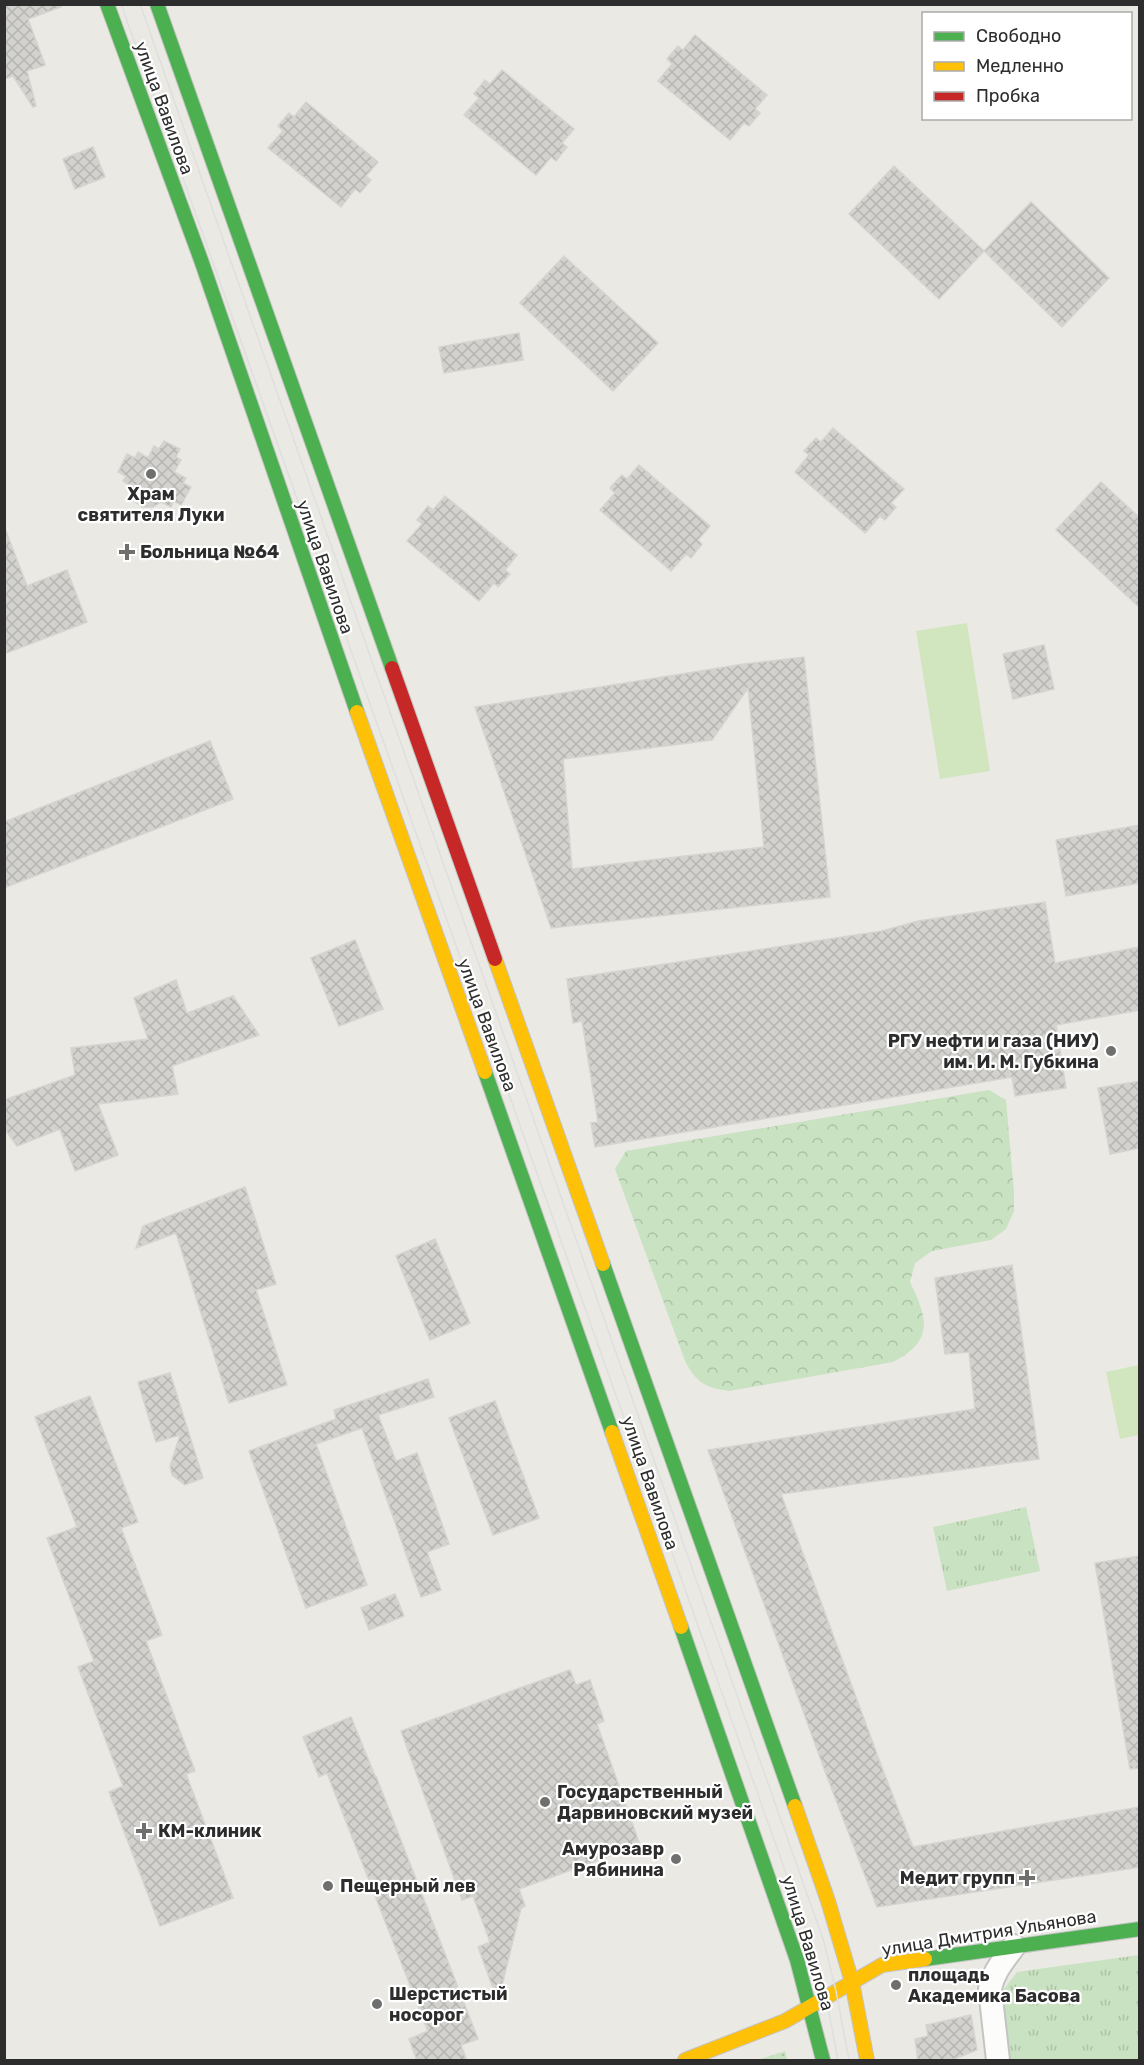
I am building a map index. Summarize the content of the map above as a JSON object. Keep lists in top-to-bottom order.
{
  "streets": {
    "main road": ["улица Вавилова", "улица Дмитрия Ульянова"]
  },
  "crossings": [
    ["улица Вавилова", "улица Дмитрия Ульянова"]
  ],
  "places": {
    "other": [
      "Храм святителя Луки",
      "РГУ нефти и газа (НИУ) им. И. М. Губкина",
      "Государственный Дарвиновский музей",
      "Амурозавр Рябинина",
      "Пещерный лев",
      "площадь Академика Басова",
      "Шерстистый носорог"
    ],
    "health": ["Больница №64", "КМ-клиник", "Медит групп"]
  },
  "legend": ["Свободно", "Медленно", "Пробка"]
}
